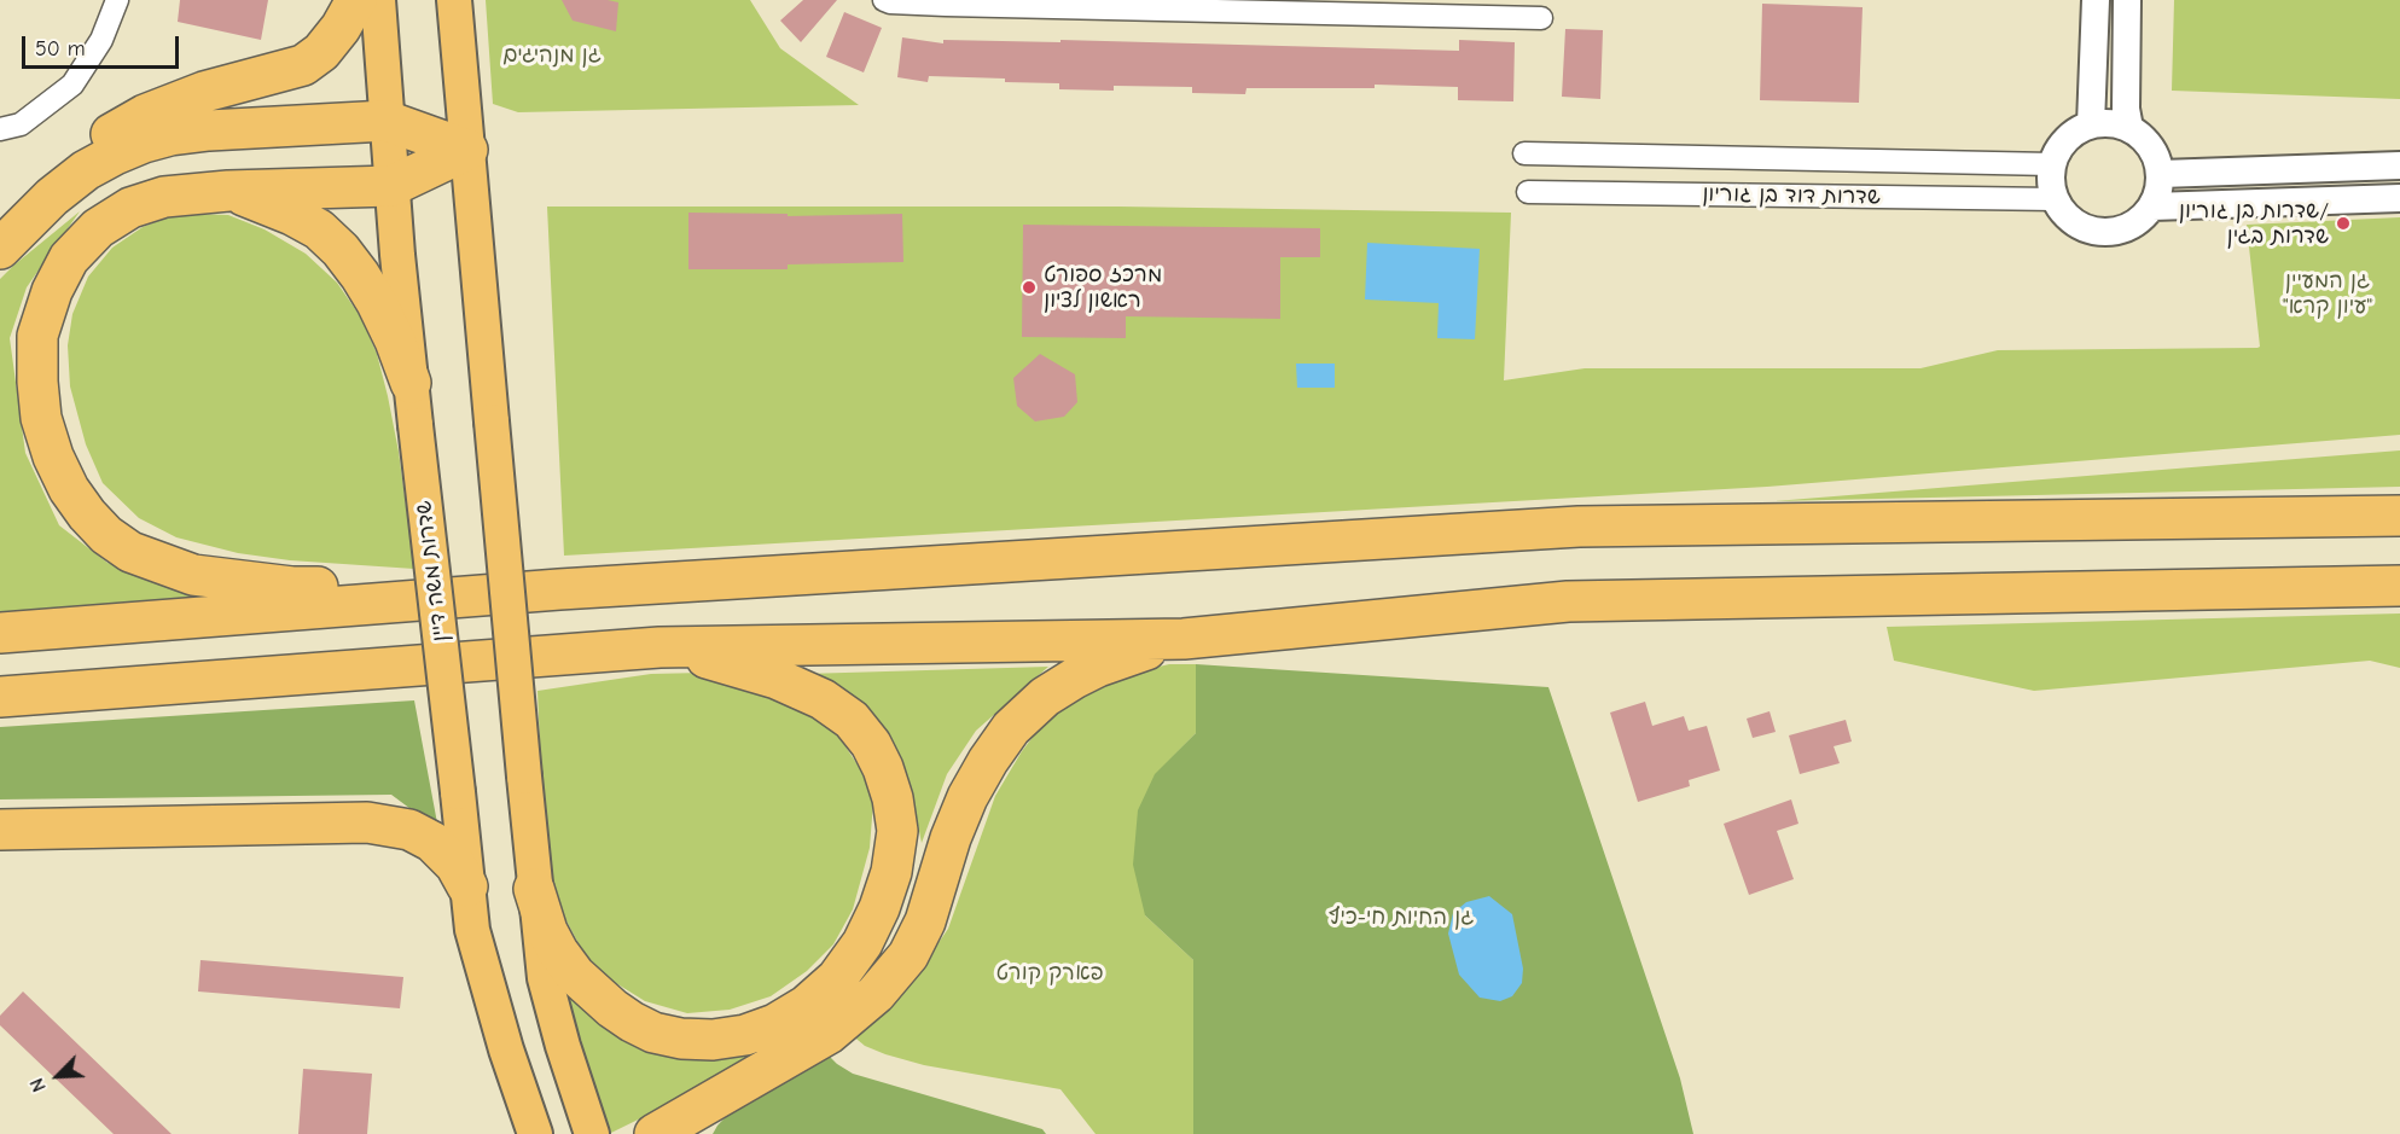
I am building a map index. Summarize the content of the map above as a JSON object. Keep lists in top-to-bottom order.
{
  "streets": {
    "main road": ["שדרות משה דיין"],
    "street": ["שדרות דוד בן גוריון"]
  },
  "parks": [
    "גן מנהיגים",
    "גן המעיין \"עיון קרא\"",
    "גן החיות חי-כיף",
    "פארק קורט"
  ],
  "places": ["שדרות בן גוריון/ שדרות בגין", "מרכז ספורט ראשון לציון"],
  "scale_bar": "50 m",
  "north": "bottom left"
}
